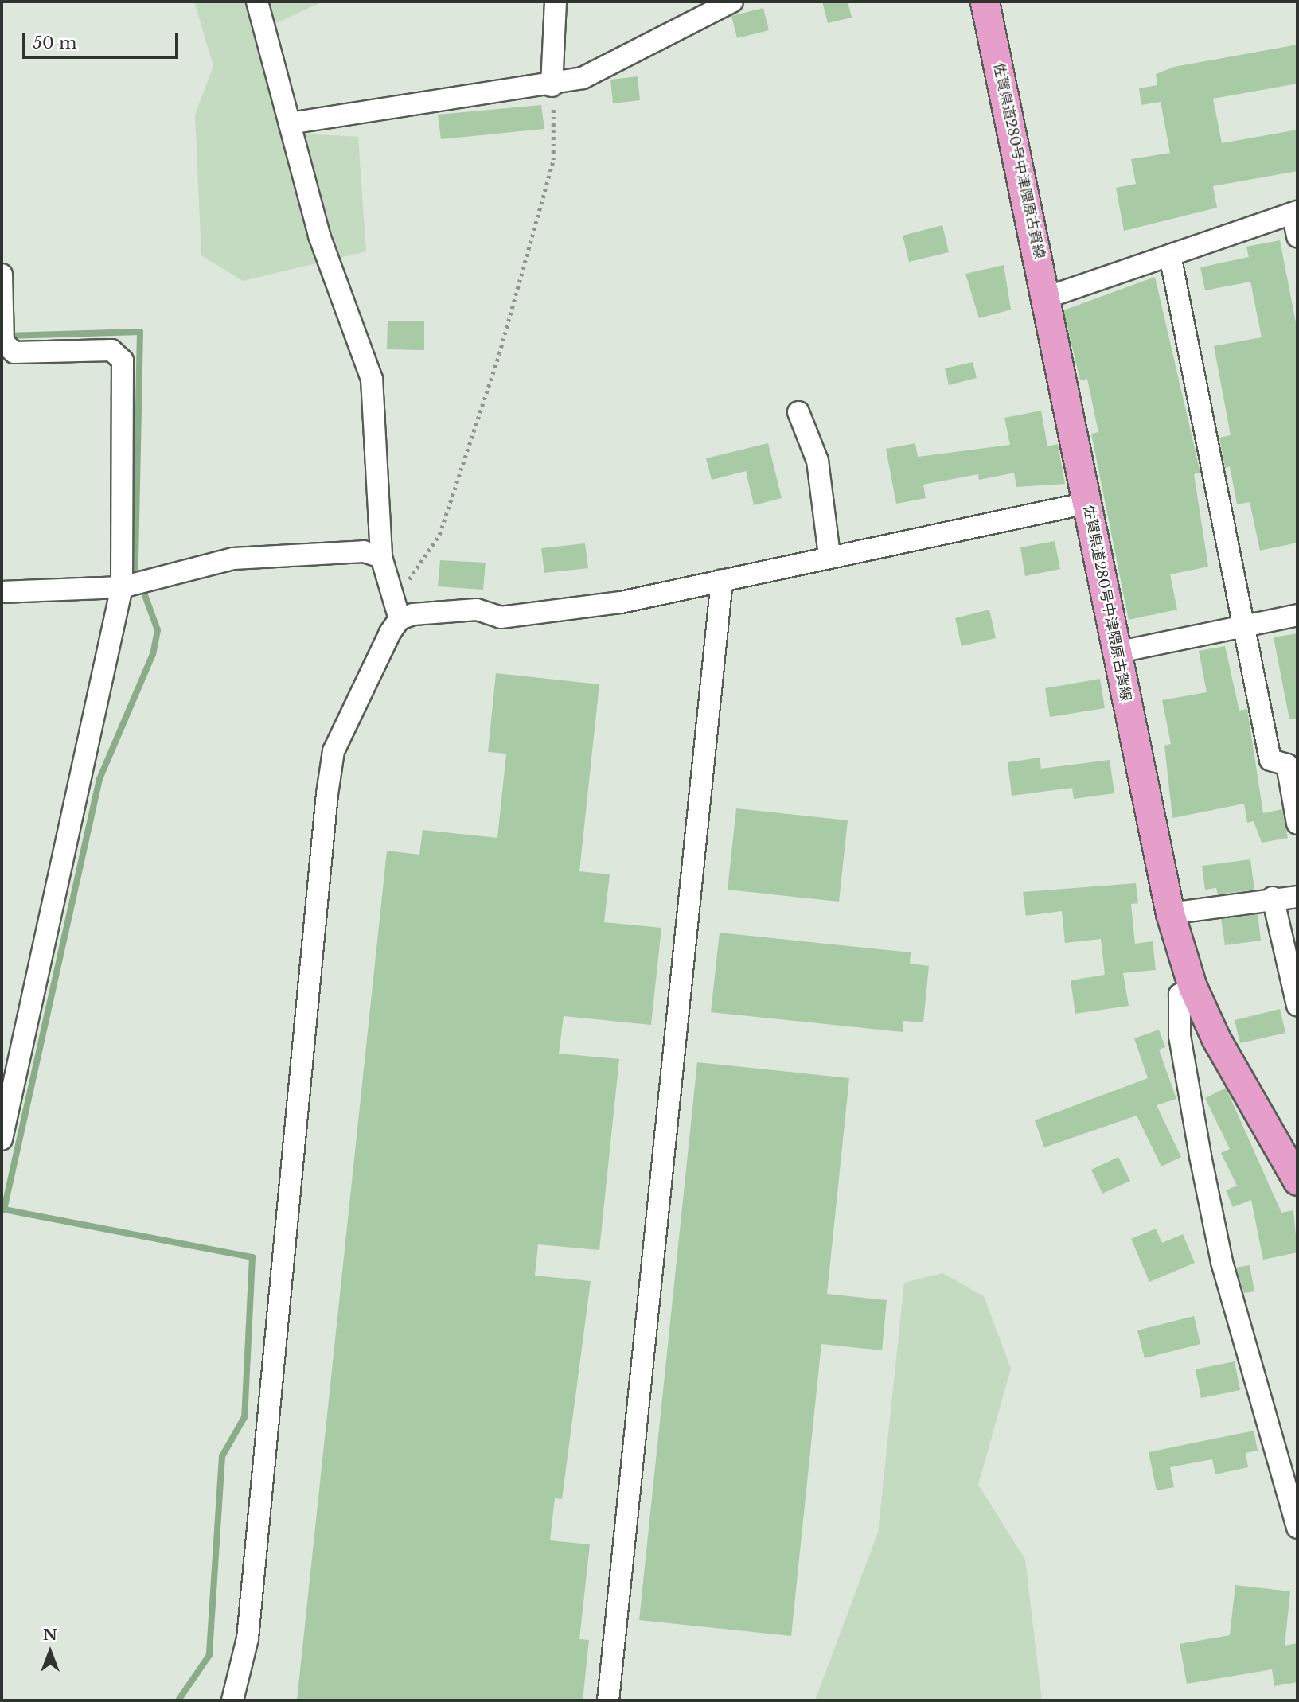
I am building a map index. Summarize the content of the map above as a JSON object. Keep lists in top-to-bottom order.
{
  "streets": {
    "main road": ["佐賀県道280号中津隈原古賀線"]
  },
  "scale_bar": "50 m",
  "north": "top"
}
